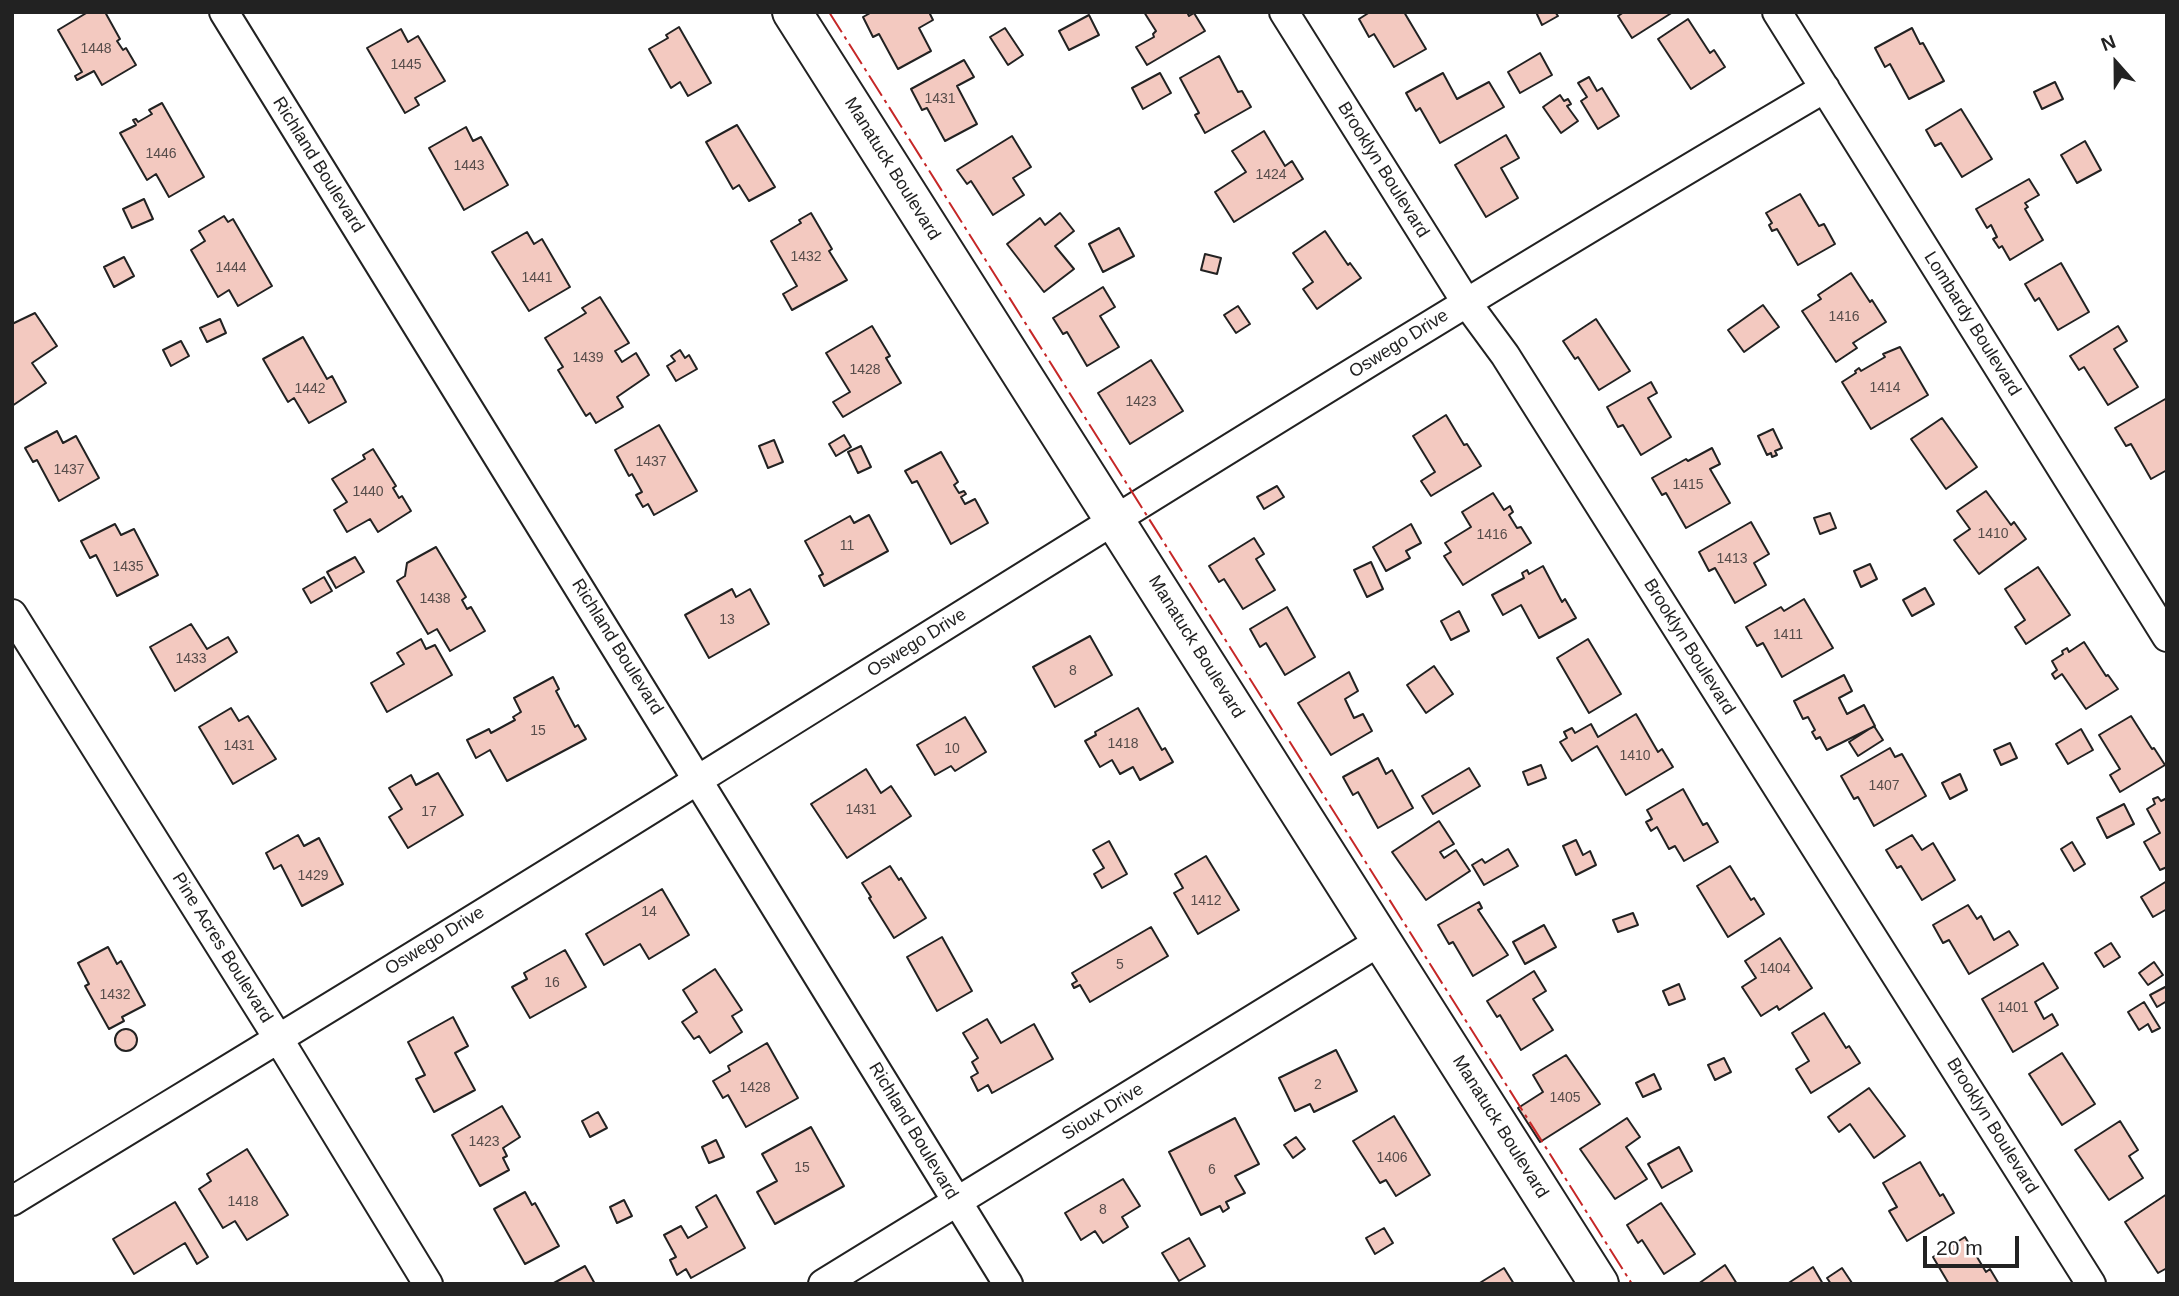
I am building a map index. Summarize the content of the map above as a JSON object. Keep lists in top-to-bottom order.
{
  "streets": {
    "street": [
      "Richland Boulevard",
      "Manatuck Boulevard",
      "Brooklyn Boulevard",
      "Lombardy Boulevard",
      "Oswego Drive",
      "Pine Acres Boulevard",
      "Sioux Drive"
    ]
  },
  "crossings": [
    ["Richland Boulevard", "Oswego Drive"],
    ["Richland Boulevard", "Sioux Drive"],
    ["Manatuck Boulevard", "Oswego Drive"],
    ["Manatuck Boulevard", "Sioux Drive"],
    ["Brooklyn Boulevard", "Oswego Drive"],
    ["Lombardy Boulevard", "Oswego Drive"],
    ["Oswego Drive", "Pine Acres Boulevard"]
  ],
  "house_numbers": [
    "1448",
    "1445",
    "1431",
    "1446",
    "1443",
    "1424",
    "1432",
    "1444",
    "1441",
    "1416",
    "1439",
    "1428",
    "1414",
    "1442",
    "1423",
    "1437",
    "1437",
    "1415",
    "1440",
    "1410",
    "1416",
    "11",
    "1413",
    "1435",
    "1438",
    "13",
    "1411",
    "1433",
    "8",
    "15",
    "1418",
    "1431",
    "10",
    "1410",
    "1407",
    "1431",
    "17",
    "1429",
    "1412",
    "14",
    "5",
    "1404",
    "16",
    "1432",
    "1401",
    "2",
    "1428",
    "1405",
    "1423",
    "1406",
    "15",
    "6",
    "1418",
    "8"
  ],
  "scale_bar": "20 m",
  "north": "top"
}
